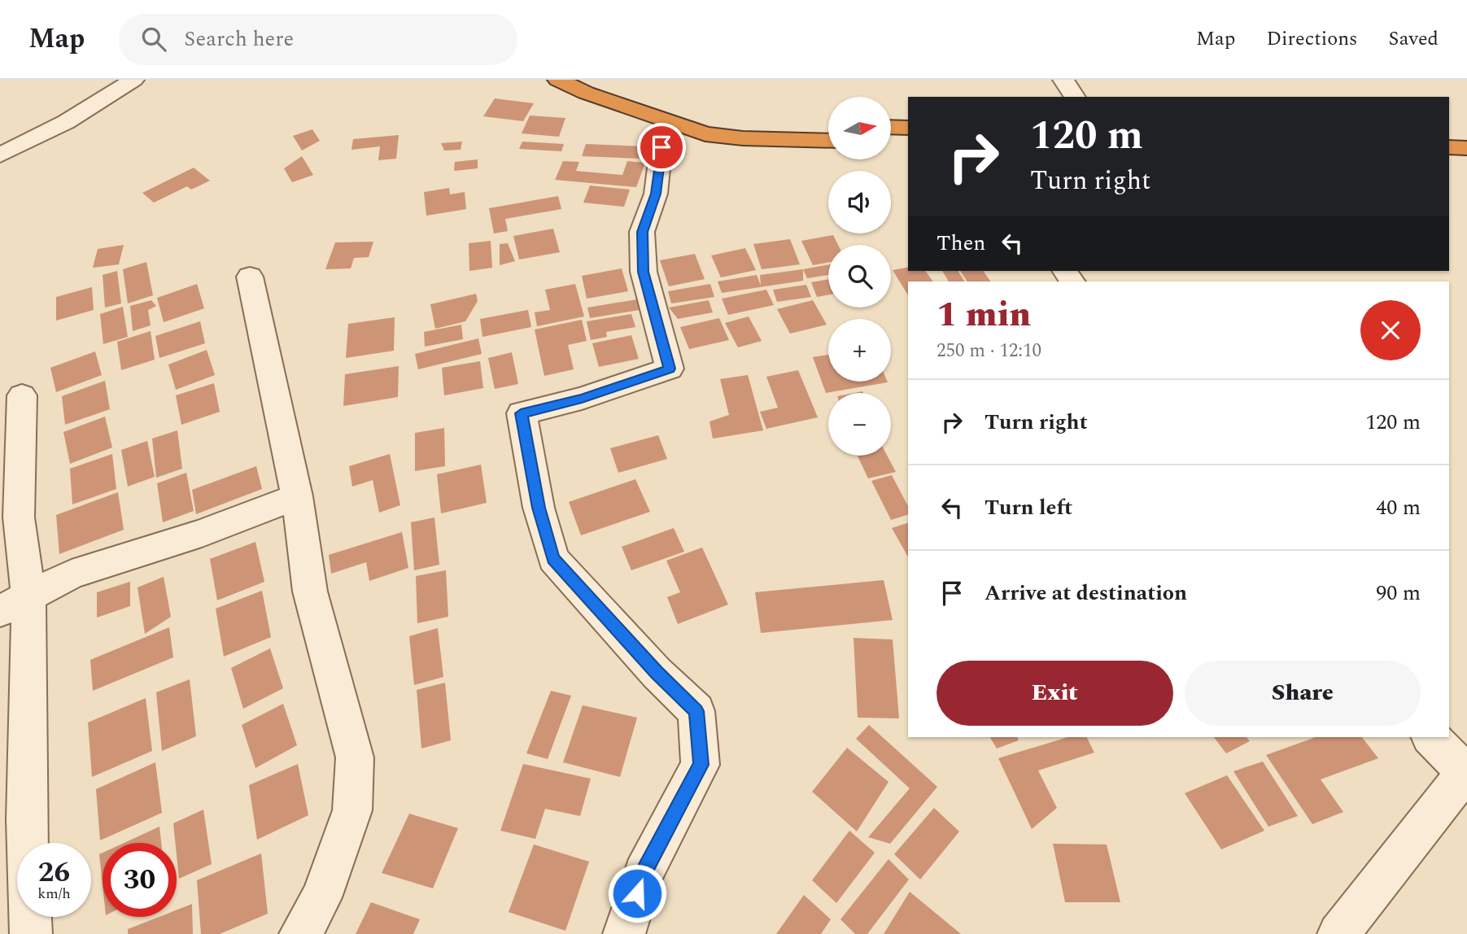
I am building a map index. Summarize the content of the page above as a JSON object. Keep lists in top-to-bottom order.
{
  "north": "right",
  "page": {
    "header": "Map",
    "search": "Search here",
    "nav": ["Map", "Directions", "Saved"],
    "map_buttons": ["+", "−"],
    "turn": ["120 m", "Turn right"],
    "then": "Then",
    "heading": ["1 min", "250 m · 12:10"],
    "list": [
      {
        "name": "Turn right",
        "value": "120 m"
      },
      {
        "name": "Turn left",
        "value": "40 m"
      },
      {
        "name": "Arrive at destination",
        "value": "90 m"
      }
    ],
    "buttons": ["Exit", "Share"],
    "speed": "26 km/h",
    "limit": "30"
  }
}
